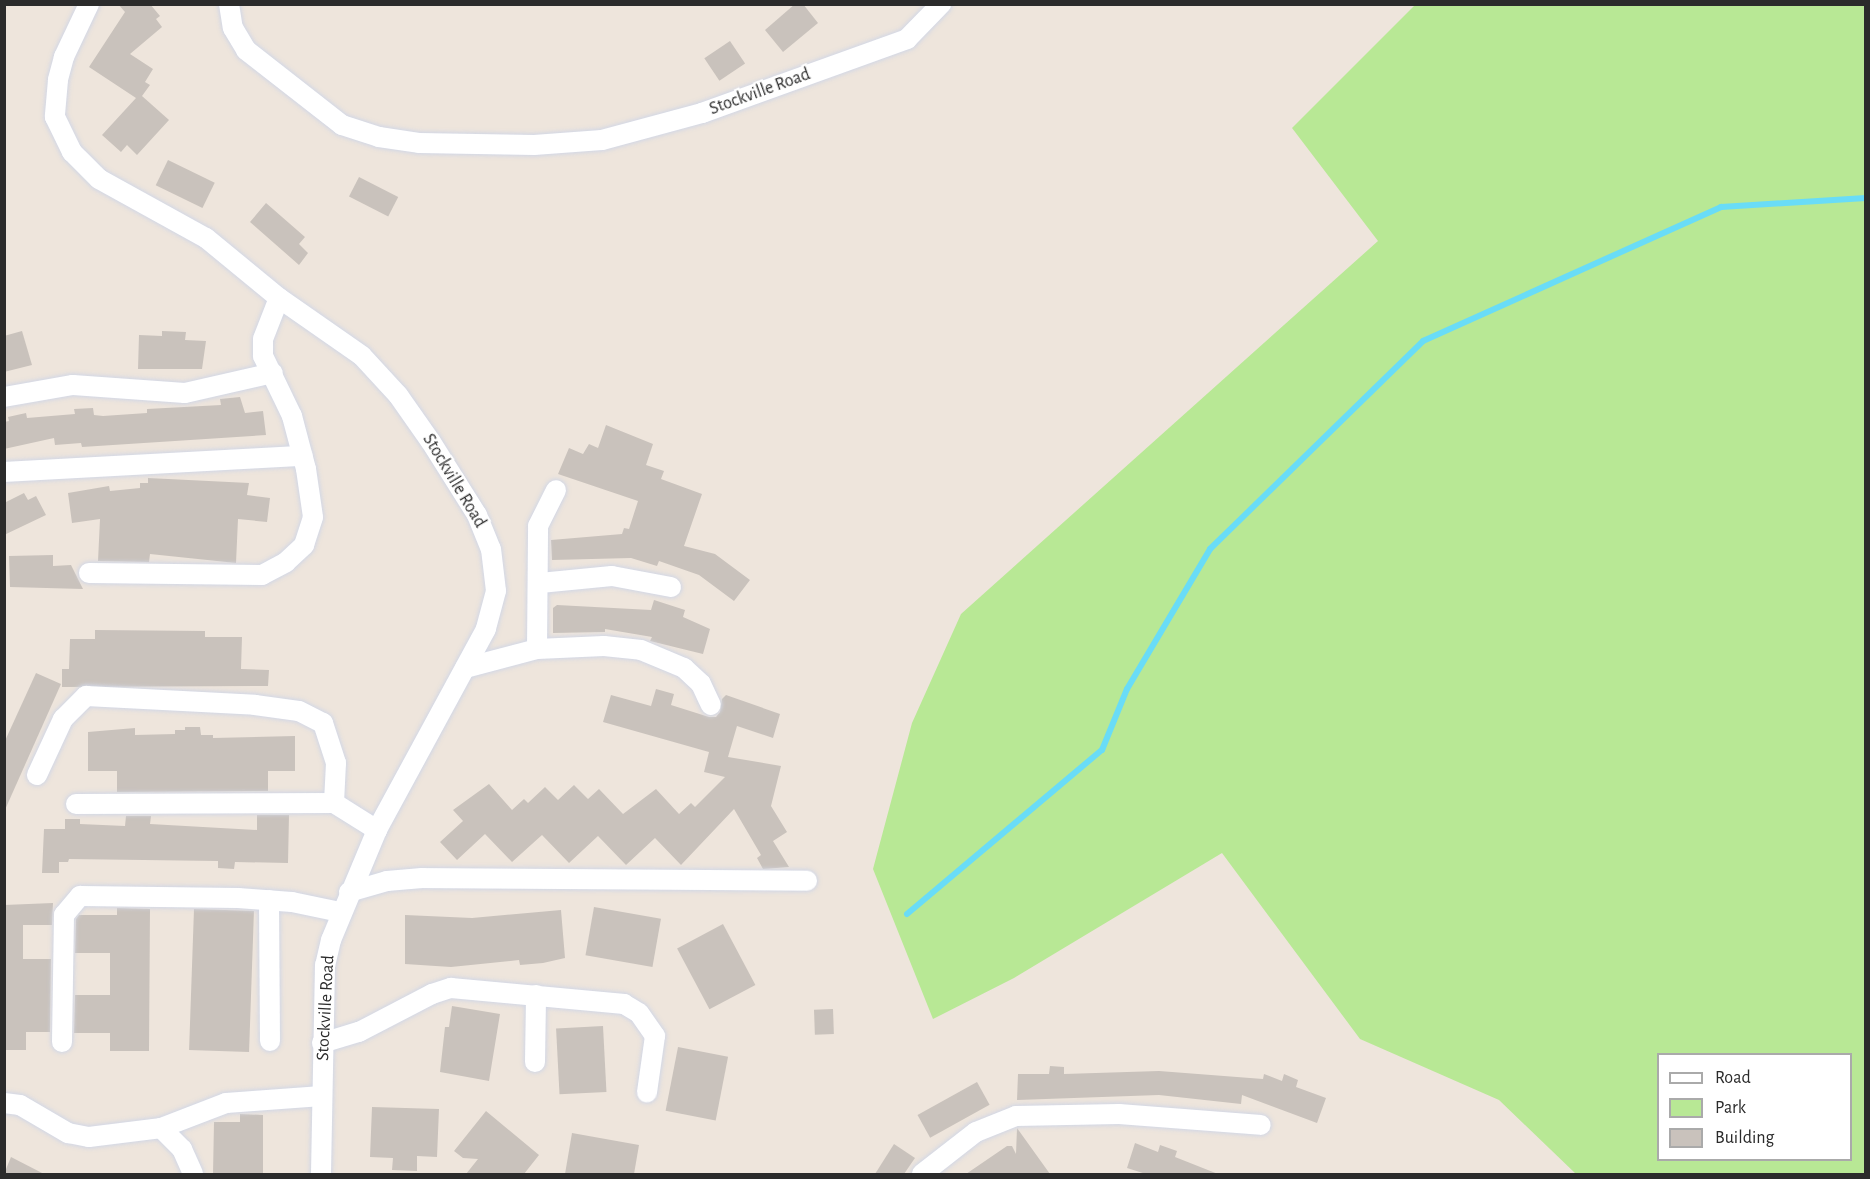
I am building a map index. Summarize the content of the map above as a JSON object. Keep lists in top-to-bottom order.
{
  "streets": {
    "street": ["Stockville Road"]
  },
  "legend": ["Road", "Park", "Building"]
}
